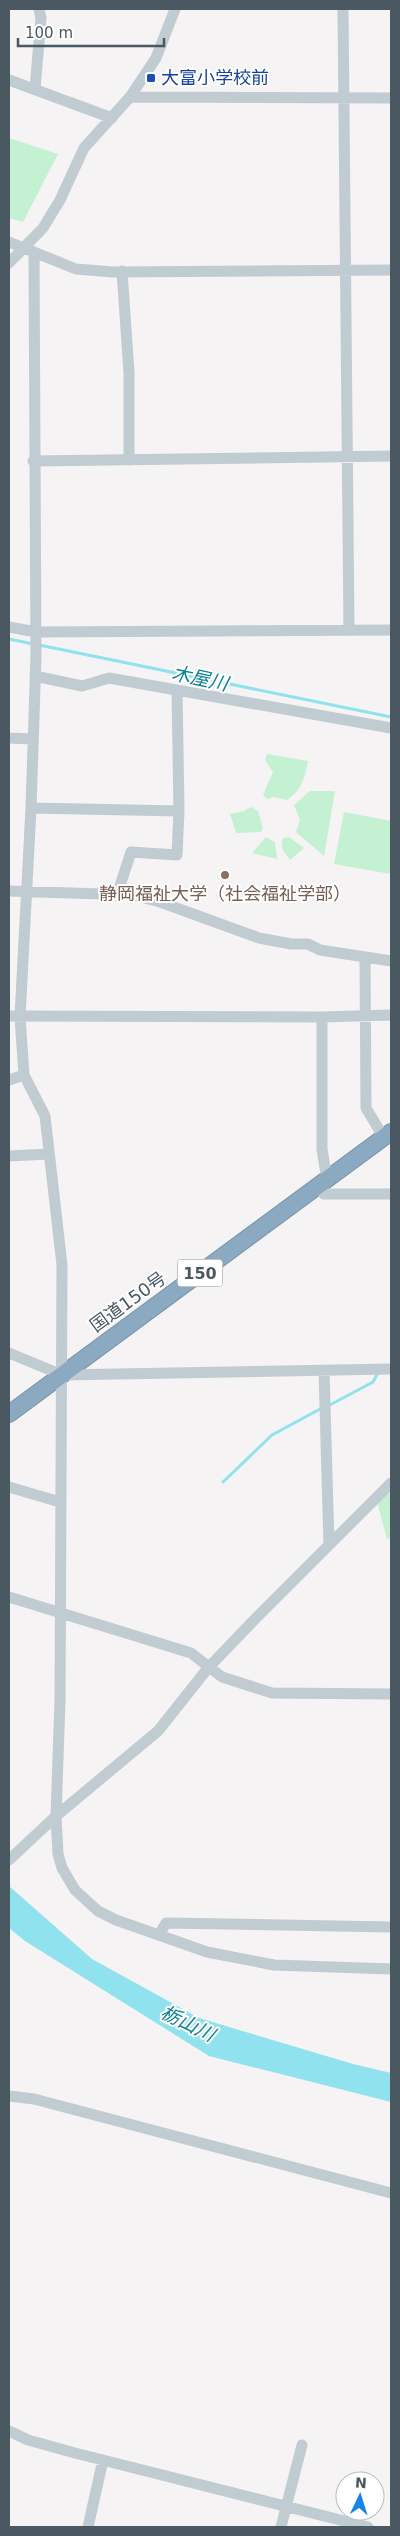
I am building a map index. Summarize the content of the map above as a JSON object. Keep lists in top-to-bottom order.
{
  "streets": {
    "highway": ["150", "国道150号"]
  },
  "water": ["木屋川", "栃山川"],
  "places": {
    "transit": ["大富小学校前"],
    "other": ["静岡福祉大学（社会福祉学部）"]
  },
  "scale_bar": "100 m",
  "north": "top"
}
